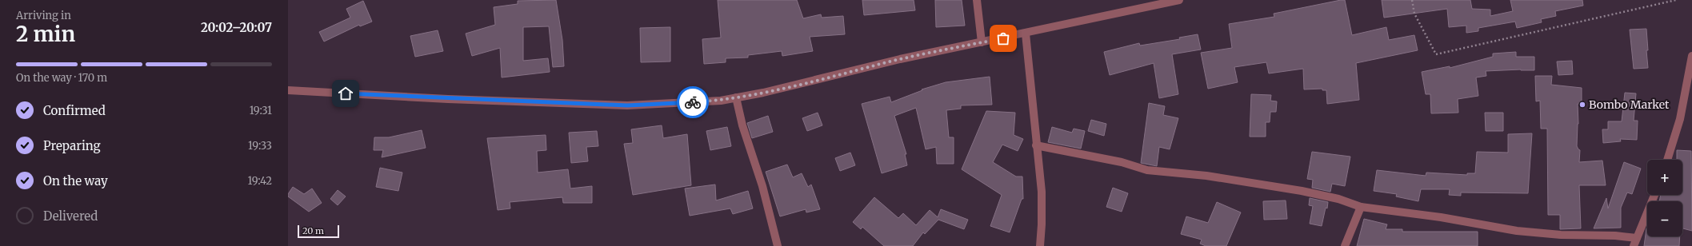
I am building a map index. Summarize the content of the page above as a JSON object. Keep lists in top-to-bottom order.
{
  "places": ["Bombo Market"],
  "scale_bar": "20 m",
  "page": {
    "heading": ["2 min", "Arriving in", "20:02–20:07"],
    "bar": "On the way · 170 m",
    "list": [
      ["Confirmed", "19:31"],
      ["Preparing", "19:33"],
      ["On the way", "19:42"],
      "Delivered"
    ],
    "map_buttons": ["+", "−"],
    "scale": "20 m"
  }
}
